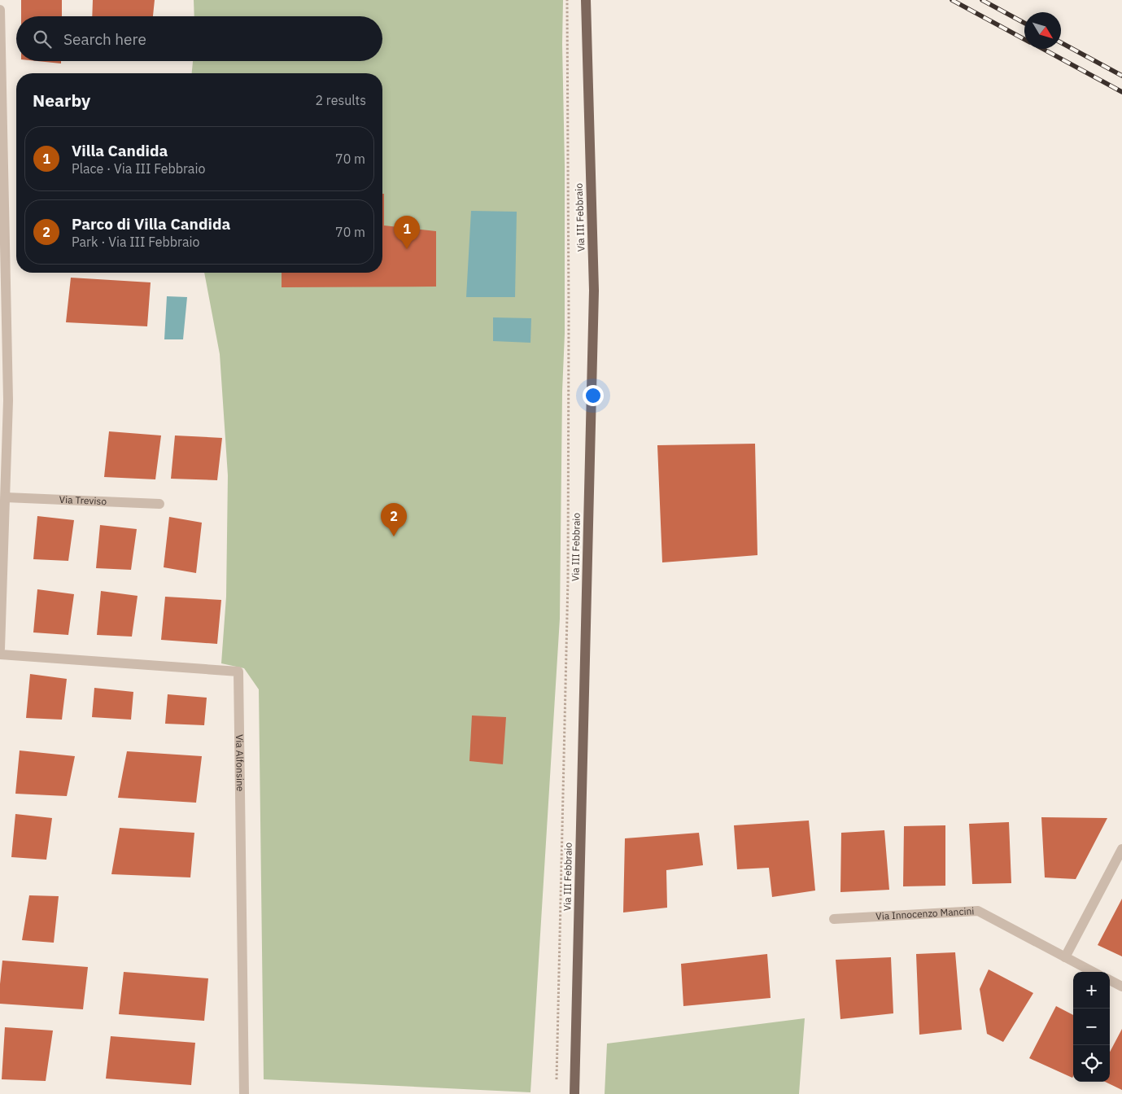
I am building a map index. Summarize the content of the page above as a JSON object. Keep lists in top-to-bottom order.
{
  "streets": {
    "main road": ["Via III Febbraio"],
    "street": ["Via Treviso", "Via Alfonsine", "Via Innocenzo Mancini"]
  },
  "north": "bottom right",
  "page": {
    "search": "Search here",
    "heading": ["Nearby", "2 results"],
    "list": [
      {
        "mark": "1",
        "name": "Villa Candida",
        "note": "Place · Via III Febbraio",
        "value": "70 m"
      },
      {
        "mark": "2",
        "name": "Parco di Villa Candida",
        "note": "Park · Via III Febbraio",
        "value": "70 m"
      }
    ],
    "pins": ["1", "2"],
    "map_buttons": ["+", "−"]
  }
}
